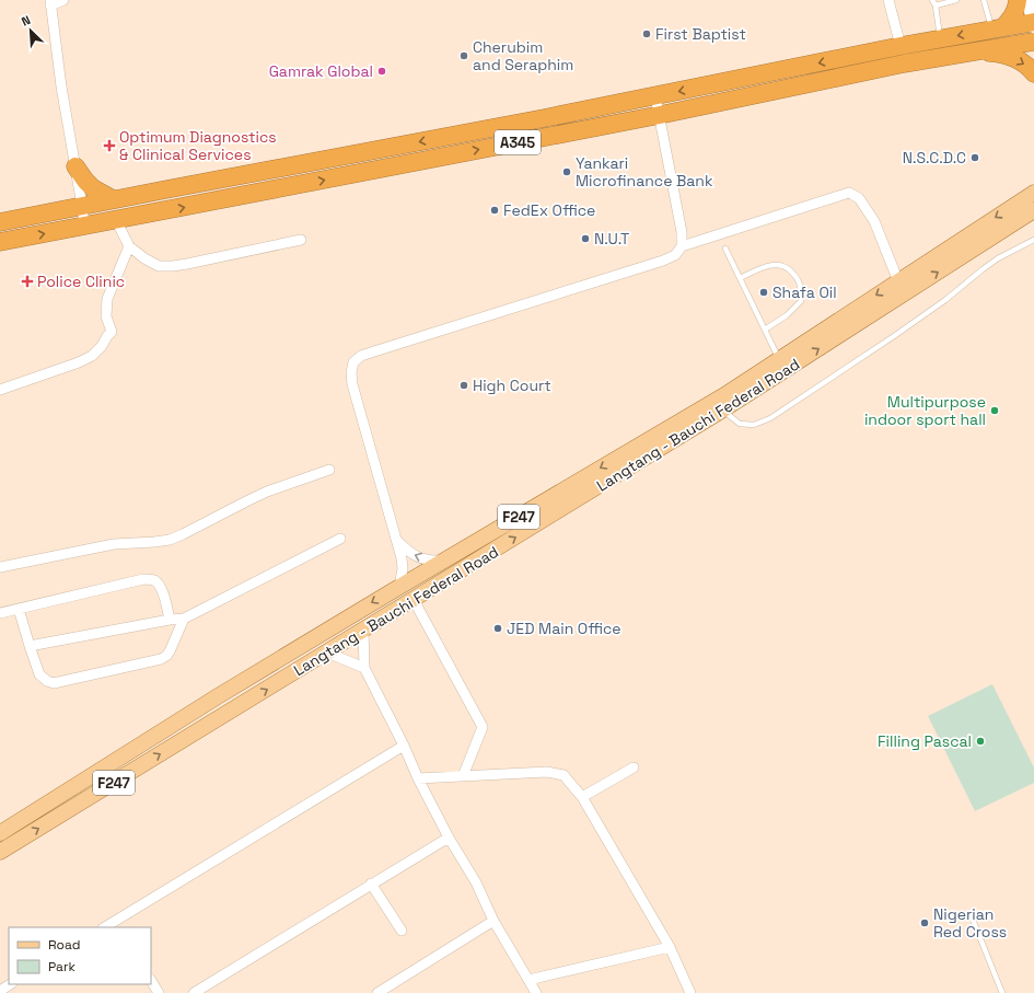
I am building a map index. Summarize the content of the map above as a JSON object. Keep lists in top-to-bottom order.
{
  "streets": {
    "highway": ["A345"],
    "main road": ["Langtang - Bauchi Federal Road", "F247"]
  },
  "places": {
    "other": [
      "First Baptist",
      "Cherubim and Seraphim",
      "Gamrak Global",
      "N.S.C.D.C",
      "Yankari Microfinance Bank",
      "FedEx Office",
      "N.U.T",
      "Shafa Oil",
      "High Court",
      "Multipurpose indoor sport hall",
      "JED Main Office",
      "Filling Pascal",
      "Nigerian Red Cross"
    ],
    "health": ["Optimum Diagnostics & Clinical Services", "Police Clinic"]
  },
  "legend": ["Road", "Park"],
  "north": "top left"
}
